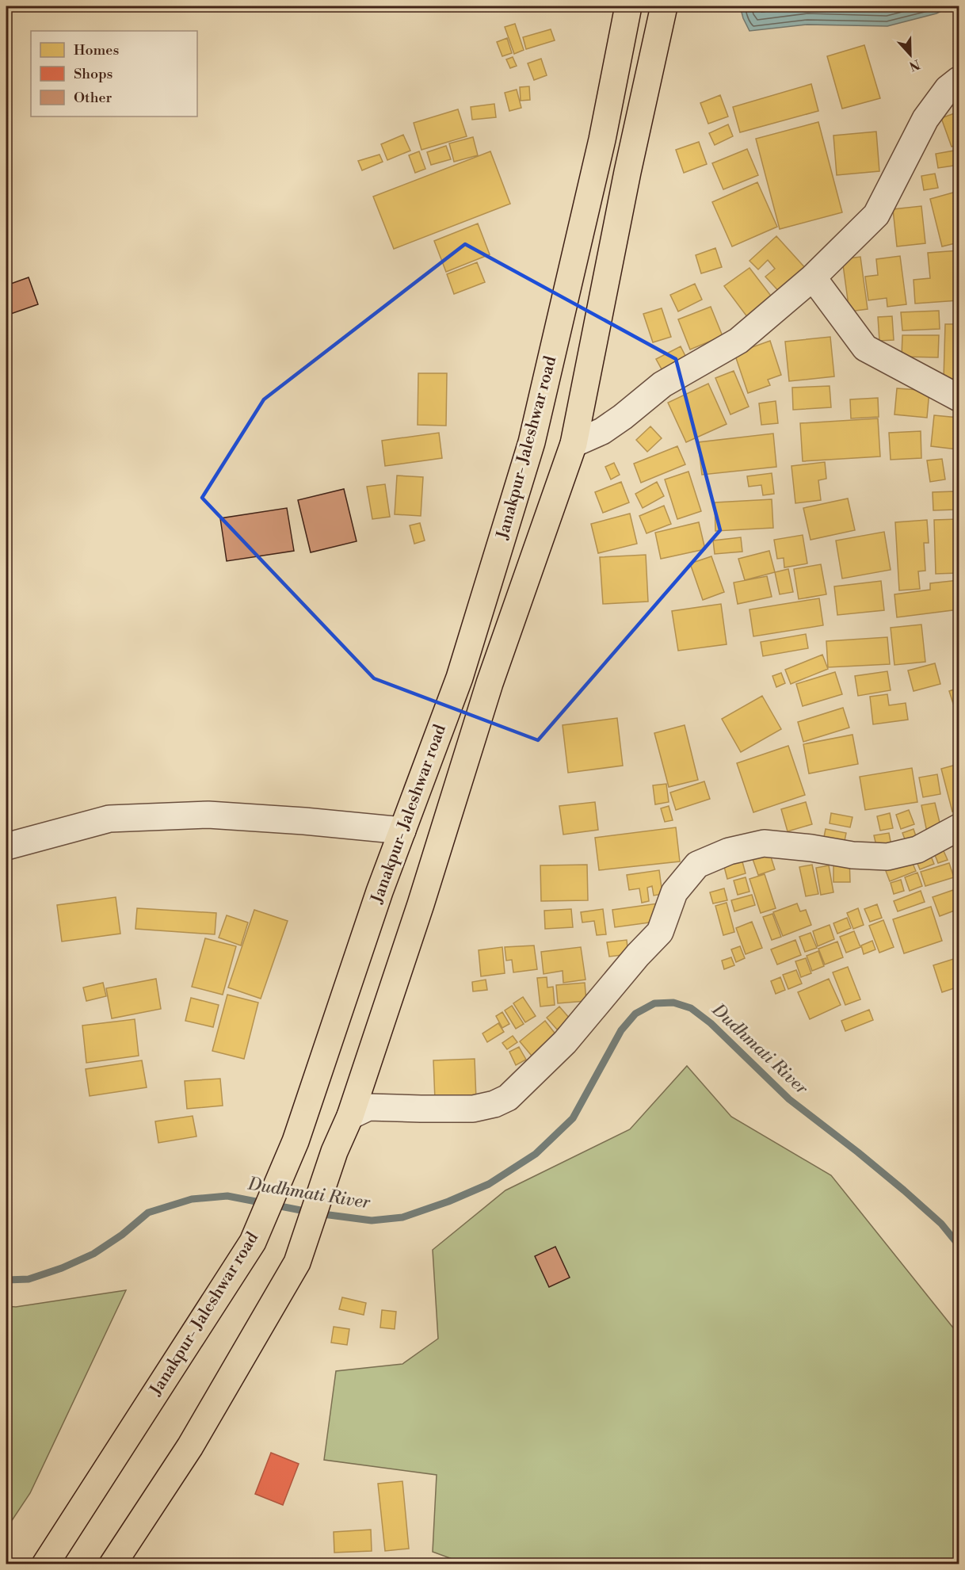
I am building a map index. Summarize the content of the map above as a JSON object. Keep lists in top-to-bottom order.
{
  "streets": {
    "highway": ["Janakpur- Jaleshwar road"]
  },
  "water": ["Dudhmati River"],
  "legend": ["Homes", "Shops", "Other"],
  "north": "bottom"
}
